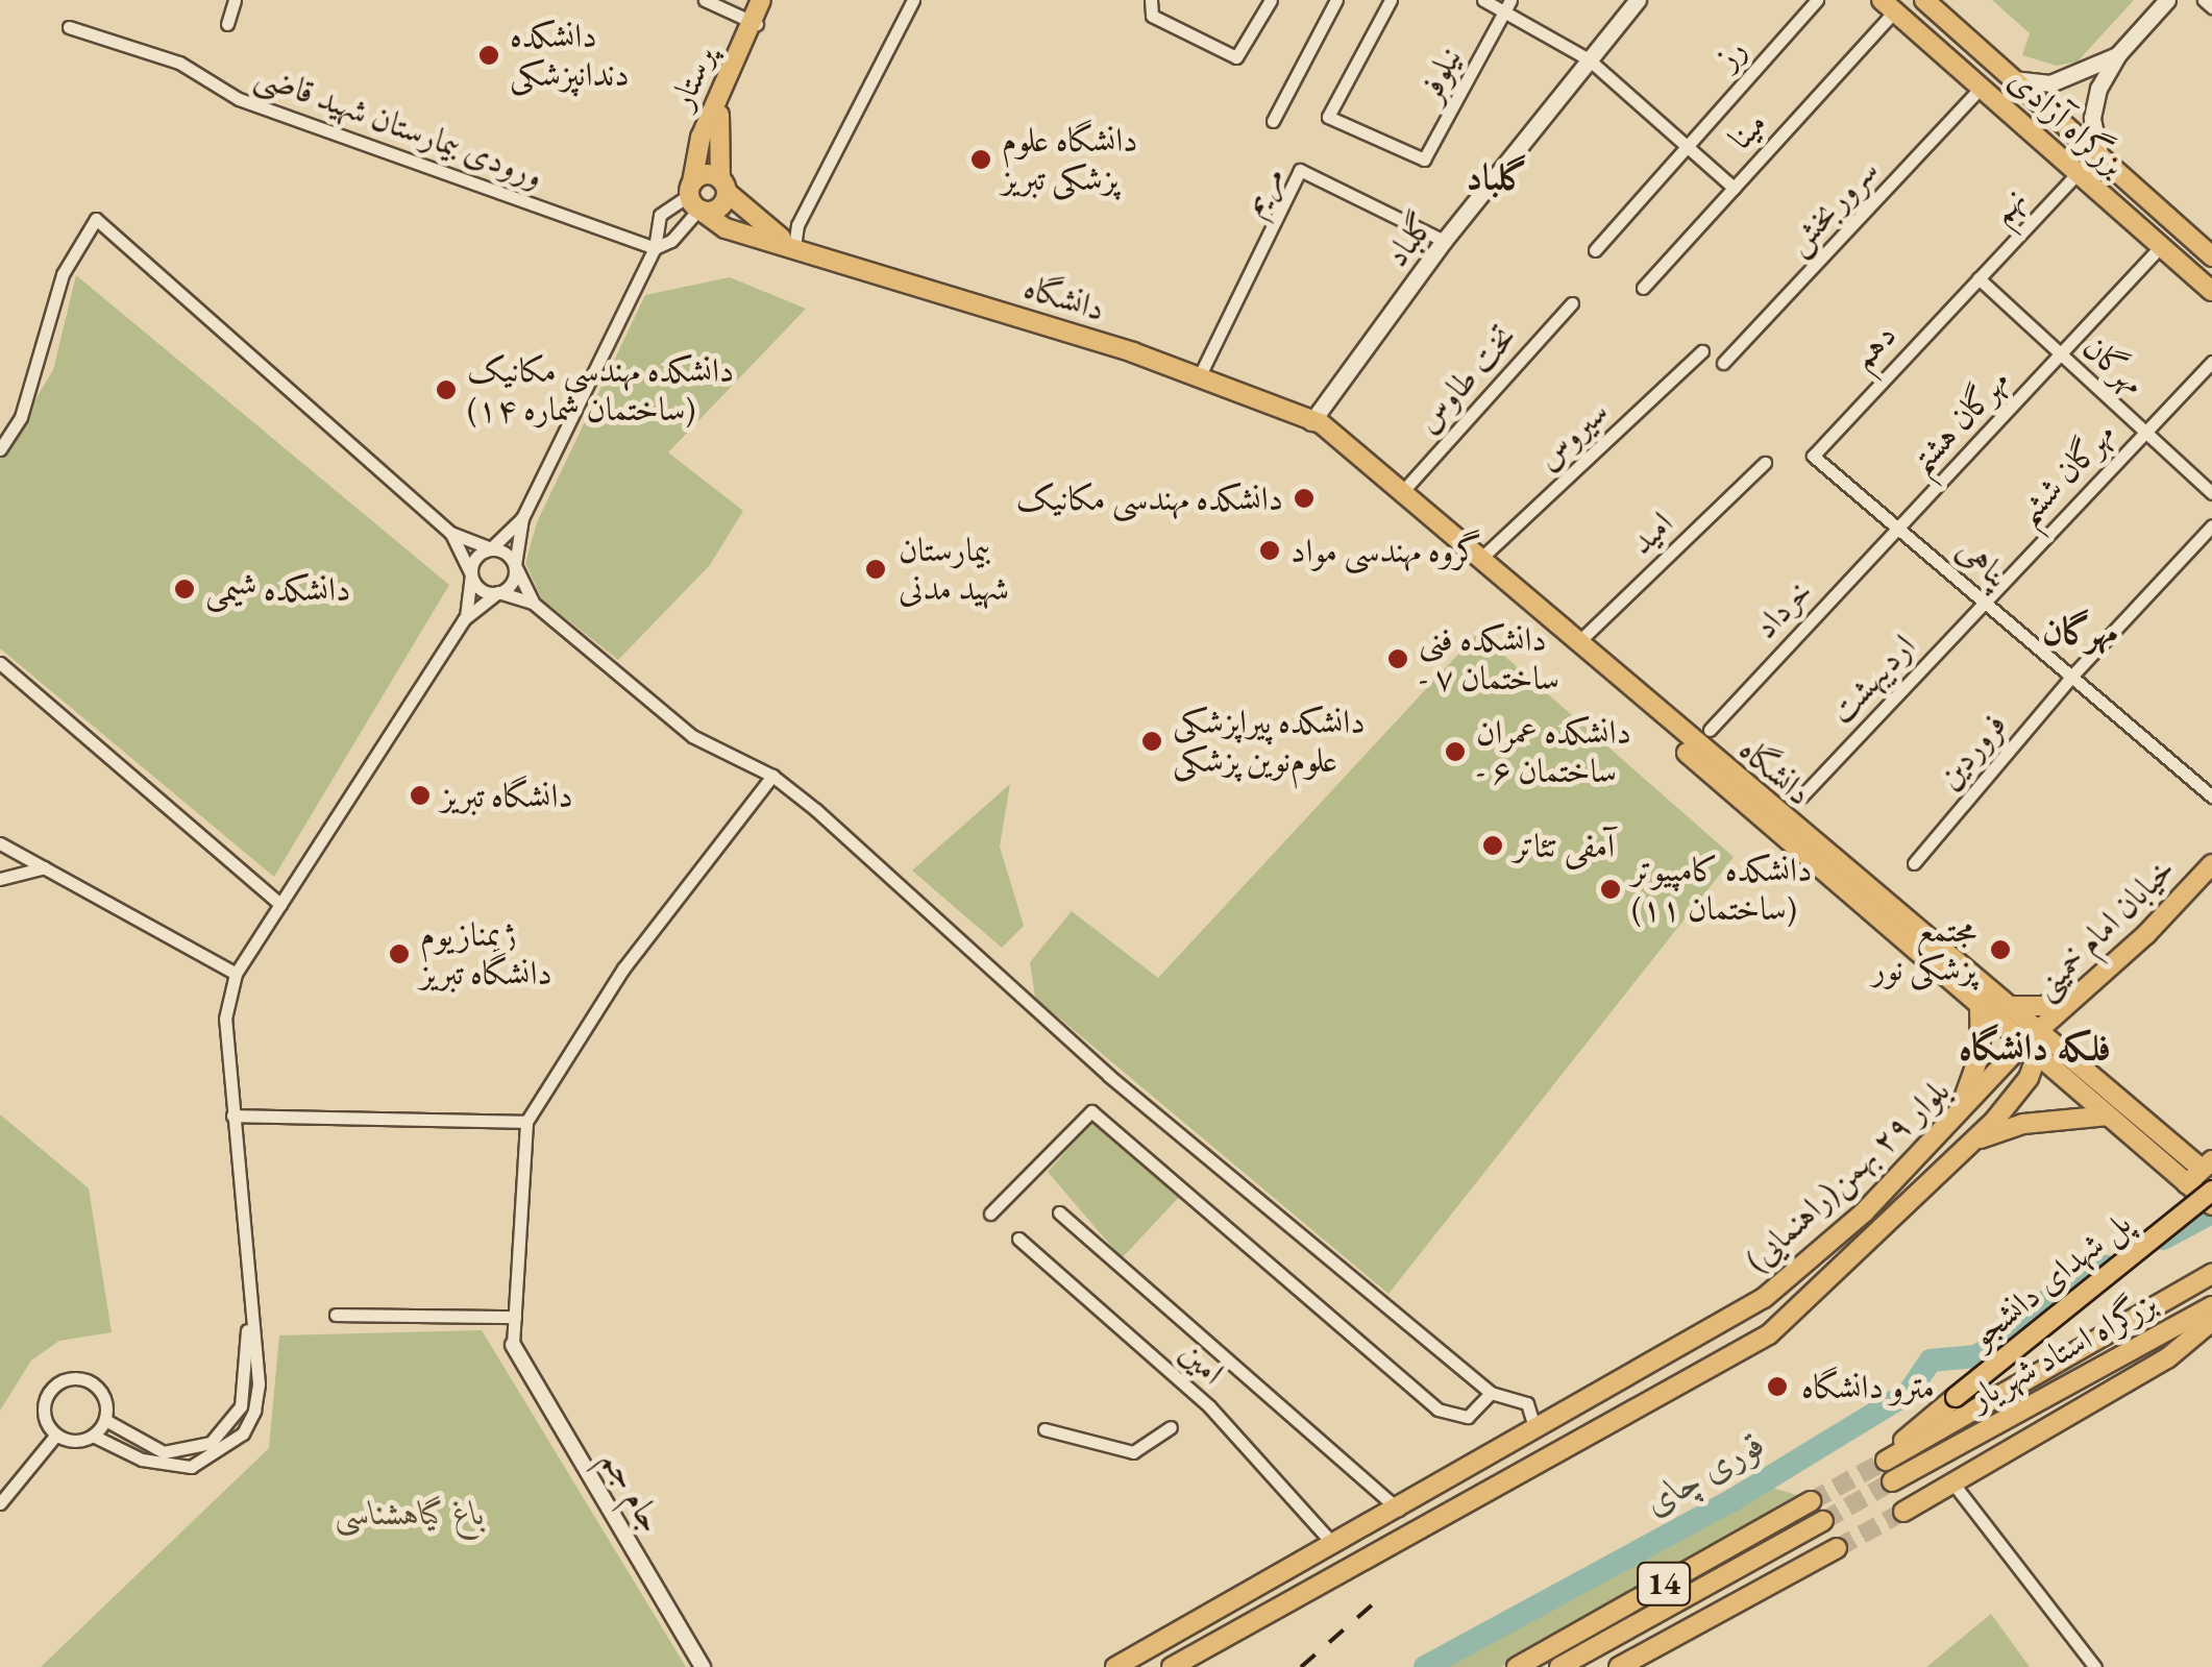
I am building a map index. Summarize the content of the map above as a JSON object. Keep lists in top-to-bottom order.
{
  "streets": {
    "main road": [
      "پرستار",
      "بزرگراه آزادی",
      "گلباد",
      "دانشگاه",
      "خیابان امام خمینی",
      "بلوار ٢٩ بهمن(راهنمایی)",
      "پل شهدای دانشجو",
      "بزرگراه استاد شهریار",
      "14"
    ],
    "street": [
      "رز",
      "نیلوفر",
      "ورودی بیمارستان شهید قاضی",
      "مینا",
      "مریم",
      "نهم",
      "سروربخش",
      "دهم",
      "مهرگان",
      "تخت طاوس",
      "مهرگان هشتم",
      "سیروس",
      "مهرگان ششم",
      "امید",
      "پناهی",
      "خرداد",
      "اردیبهشت",
      "فروردین",
      "امین",
      "جام جم"
    ]
  },
  "crossings": [
    ["پرستار", "دانشگاه"],
    ["بزرگراه آزادی", "مینا"],
    ["بزرگراه آزادی", "نهم"],
    ["بزرگراه آزادی", "سروربخش"],
    ["بزرگراه آزادی", "مهرگان هشتم"],
    ["مریم", "گلباد"],
    ["مریم", "دانشگاه"],
    ["نهم", "دهم"],
    ["نهم", "مهرگان"],
    ["گلباد", "دانشگاه"],
    ["دانشگاه", "تخت طاوس"],
    ["دانشگاه", "سیروس"],
    ["دانشگاه", "امید"],
    ["دانشگاه", "خیابان امام خمینی"],
    ["دانشگاه", "بلوار ٢٩ بهمن(راهنمایی)"],
    ["دهم", "مهرگان"],
    ["دهم", "پناهی"],
    ["مهرگان", "مهرگان هشتم"],
    ["مهرگان", "مهرگان ششم"],
    ["مهرگان هشتم", "پناهی"],
    ["مهرگان هشتم", "خرداد"],
    ["مهرگان ششم", "پناهی"],
    ["مهرگان ششم", "اردیبهشت"],
    ["پناهی", "خرداد"],
    ["پناهی", "اردیبهشت"],
    ["پناهی", "فروردین"],
    ["خیابان امام خمینی", "بلوار ٢٩ بهمن(راهنمایی)"],
    ["بلوار ٢٩ بهمن(راهنمایی)", "امین"]
  ],
  "districts": ["گلباد", "مهرگان", "فلکه دانشگاه"],
  "water": ["قوری چای"],
  "parks": ["باغ گیاهشناسی"],
  "places": [
    "دانشکده دندانپزشکی",
    "دانشگاه علوم پزشکی تبریز",
    "دانشکده مهندسی مکانیک (ساختمان شماره ۱۴)",
    "دانشکده مهندسی مکانیک",
    "گروه مهندسی مواد",
    "بیمارستان شهید مدنی",
    "دانشکده شیمی",
    "دانشکده فنی - ساختمان ۷",
    "دانشکده پیراپزشکی علوم‌نوین پزشکی",
    "دانشکده عمران - ساختمان ۶",
    "دانشگاه تبریز",
    "آمفی تئاتر",
    "دانشکده کامپیوتر (ساختمان ۱۱)",
    "مجتمع پزشکی نور",
    "ژیمنازیوم دانشگاه تبریز",
    "مترو دانشگاه"
  ]
}
